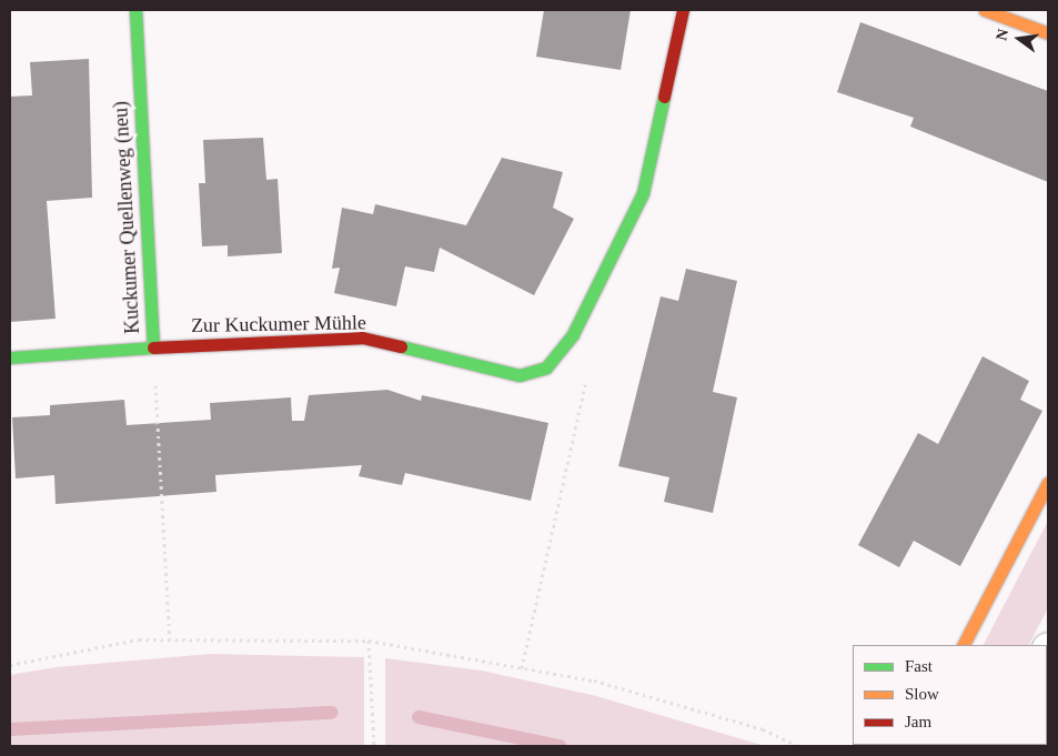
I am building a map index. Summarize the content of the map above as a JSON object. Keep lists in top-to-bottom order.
{
  "streets": {
    "street": ["Kuckumer Quellenweg (neu)", "Zur Kuckumer Mühle"]
  },
  "crossings": [
    ["Kuckumer Quellenweg (neu)", "Zur Kuckumer Mühle"]
  ],
  "legend": ["Fast", "Slow", "Jam"],
  "north": "left"
}
